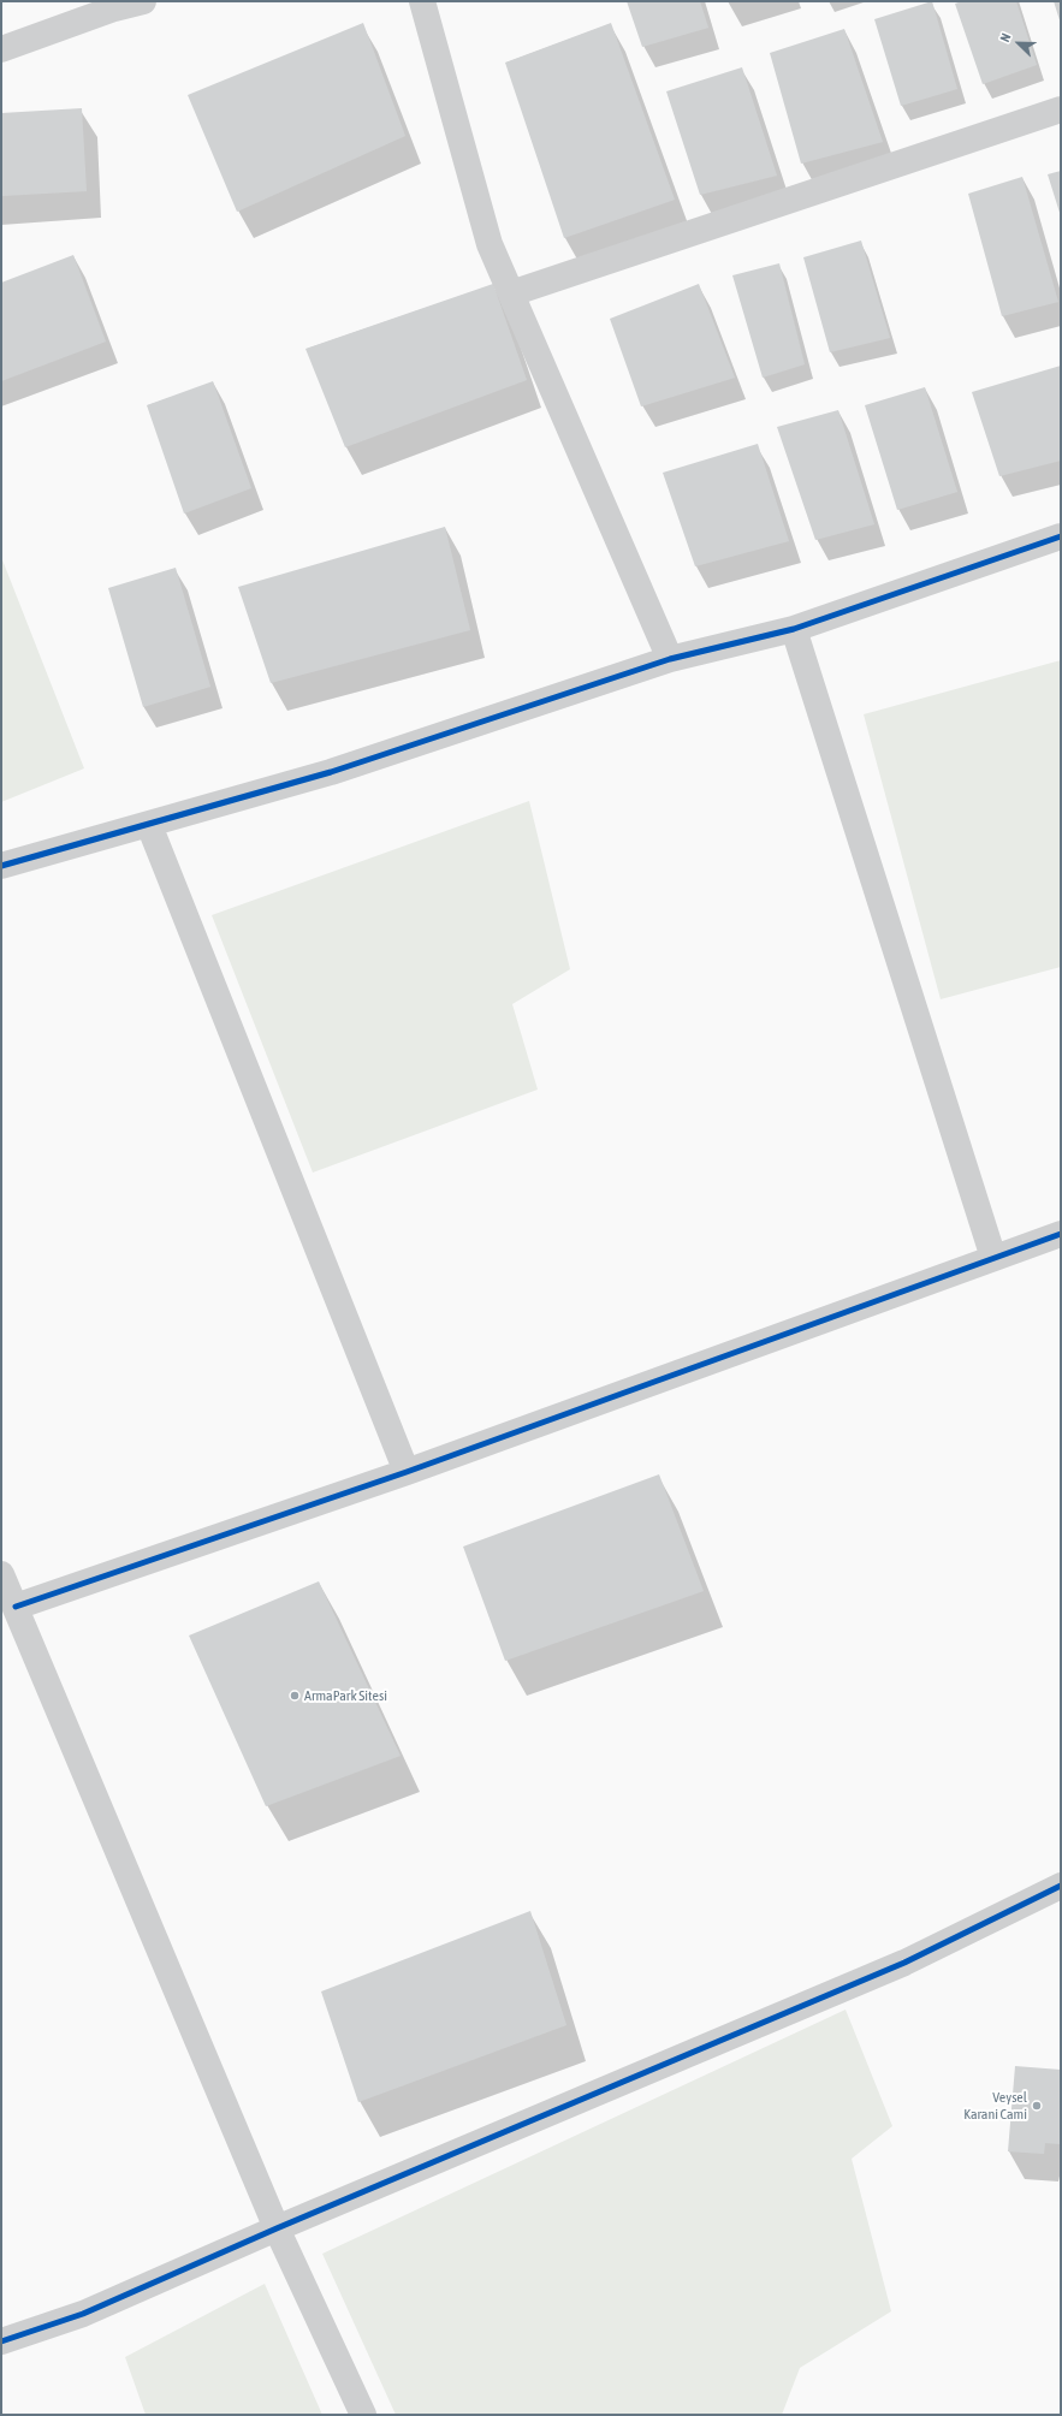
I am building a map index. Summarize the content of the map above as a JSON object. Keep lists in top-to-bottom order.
{
  "places": ["ArmaPark Sitesi", "Veysel Karani Cami"],
  "north": "top left"
}
